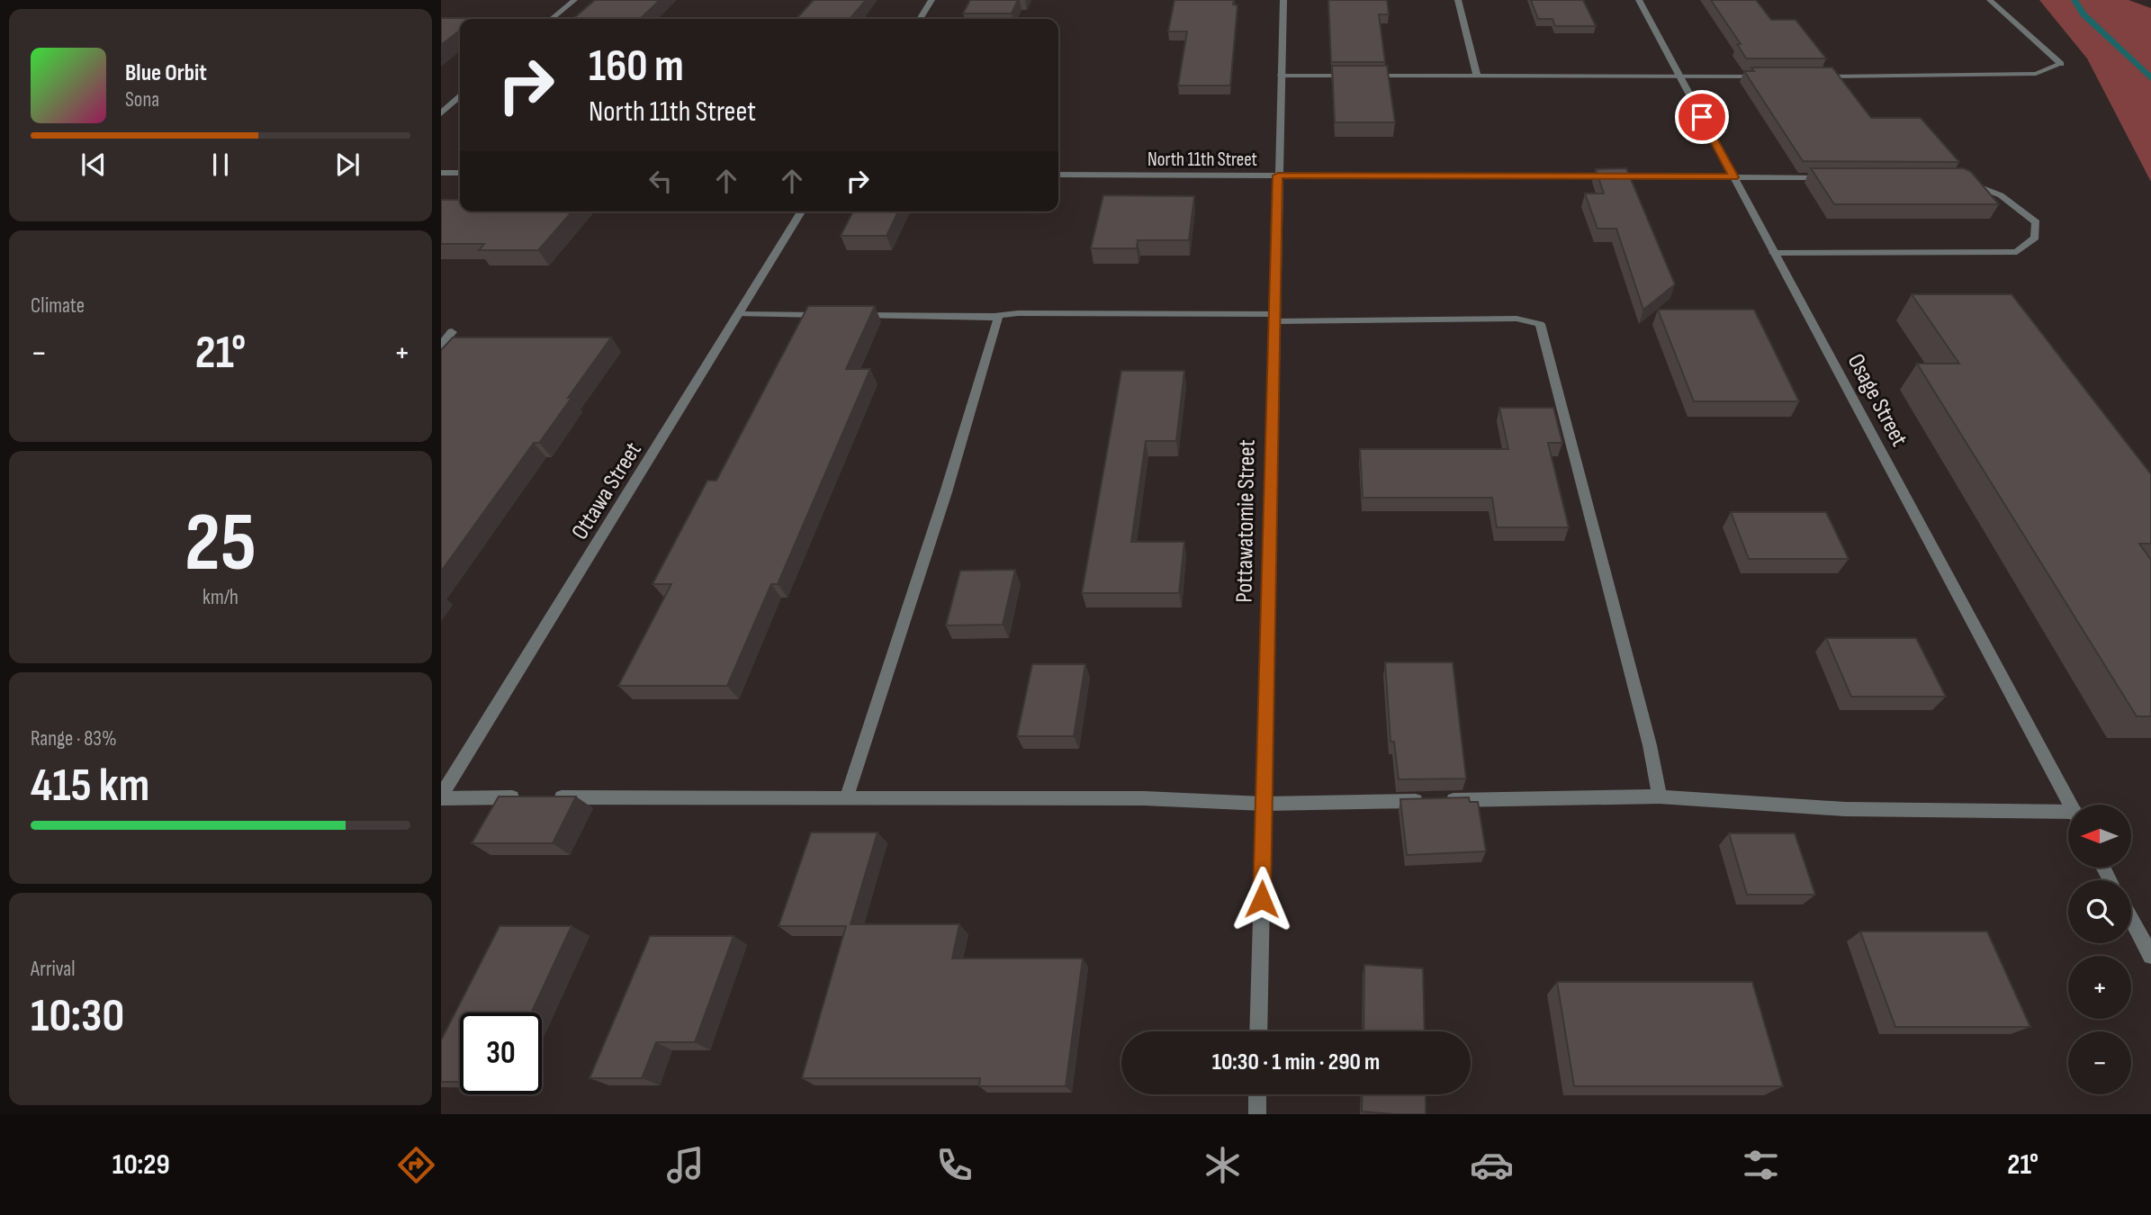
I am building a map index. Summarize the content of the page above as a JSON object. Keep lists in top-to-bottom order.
{
  "streets": {
    "street": [
      "North 11th Street",
      "Osage Street",
      "Ottawa Street",
      "Pottawatomie Street"
    ]
  },
  "crossings": [
    ["North 11th Street", "Osage Street"],
    ["North 11th Street", "Pottawatomie Street"]
  ],
  "north": "left",
  "page": {
    "turn": ["160 m", "North 11th Street"],
    "song": ["Blue Orbit", "Sona"],
    "tile": [
      "Climate",
      ["25", "km/h"],
      ["Range · 83%", "415 km"],
      ["Arrival", "10:30"]
    ],
    "heat": ["−", "21°", "+"],
    "map_buttons": ["+", "−"],
    "limit": "30",
    "trip": "10:30 · 1 min · 290 m",
    "tabs": ["10:29", "21°"]
  }
}
